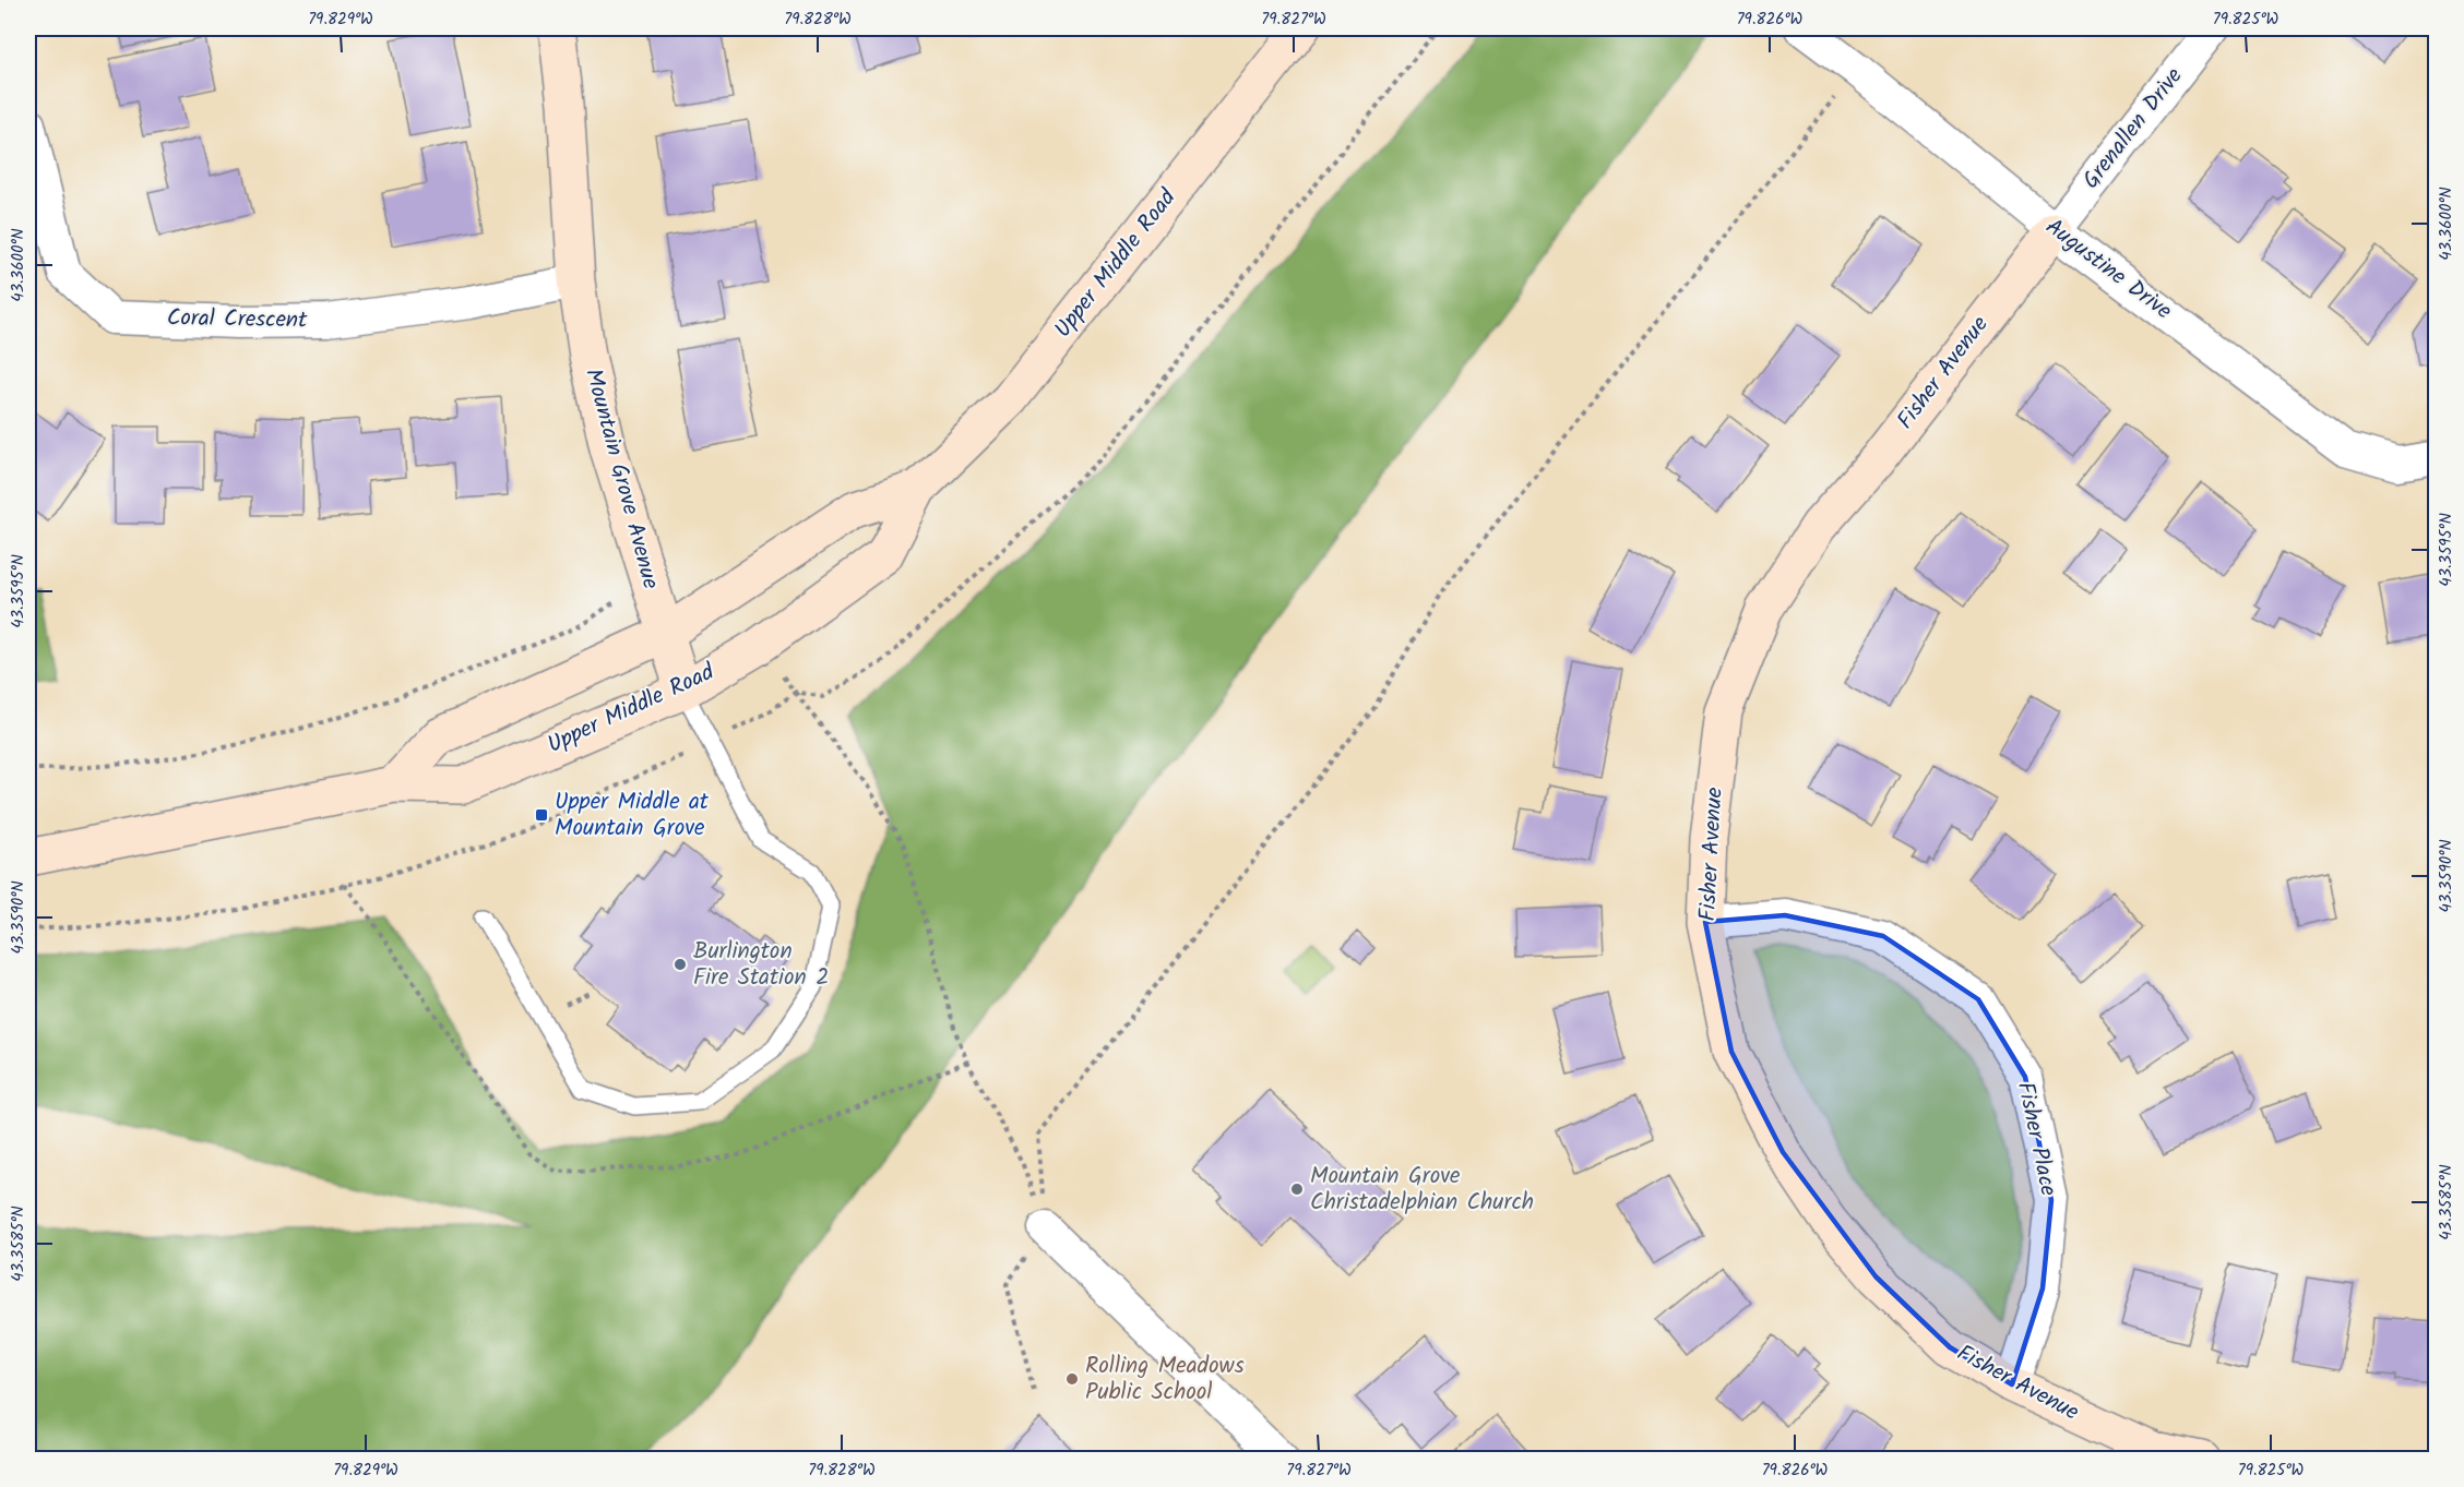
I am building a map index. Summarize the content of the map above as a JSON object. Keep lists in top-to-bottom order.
{
  "streets": {
    "street": [
      "Grenallen Drive",
      "Upper Middle Road",
      "Augustine Drive",
      "Coral Crescent",
      "Fisher Avenue",
      "Mountain Grove Avenue",
      "Fisher Place"
    ]
  },
  "crossings": [
    ["Grenallen Drive", "Augustine Drive"],
    ["Grenallen Drive", "Fisher Avenue"],
    ["Upper Middle Road", "Mountain Grove Avenue"],
    ["Augustine Drive", "Fisher Avenue"],
    ["Coral Crescent", "Mountain Grove Avenue"],
    ["Fisher Avenue", "Fisher Place"]
  ],
  "places": {
    "transit": ["Upper Middle at Mountain Grove"],
    "other": ["Burlington Fire Station 2", "Mountain Grove Christadelphian Church", "Rolling Meadows Public School"]
  },
  "coordinates": [
    "79.829°W",
    "79.828°W",
    "79.827°W",
    "79.826°W",
    "79.825°W",
    "43.3600°N",
    "43.3595°N",
    "43.3590°N",
    "43.3585°N"
  ]
}
